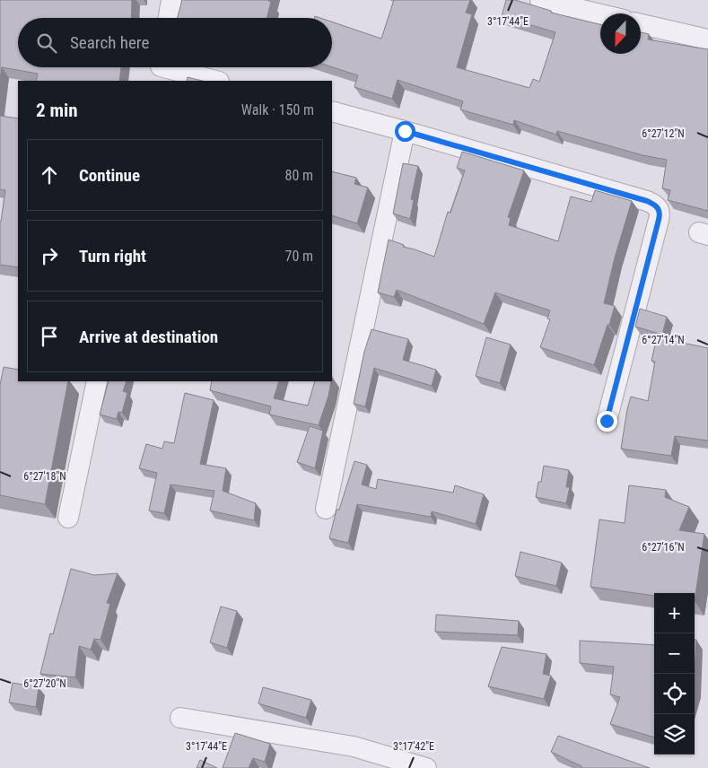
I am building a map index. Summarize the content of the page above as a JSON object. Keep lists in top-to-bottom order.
{
  "north": "bottom",
  "page": {
    "search": "Search here",
    "heading": ["2 min", "Walk · 150 m"],
    "list": [
      ["Continue", "80 m"],
      ["Turn right", "70 m"],
      "Arrive at destination"
    ],
    "map_buttons": ["+", "−"]
  },
  "coordinates": [
    "3°17'44\"E",
    "6°27'12\"N",
    "6°27'14\"N",
    "6°27'18\"N",
    "6°27'16\"N",
    "6°27'20\"N",
    "3°17'42\"E"
  ]
}
